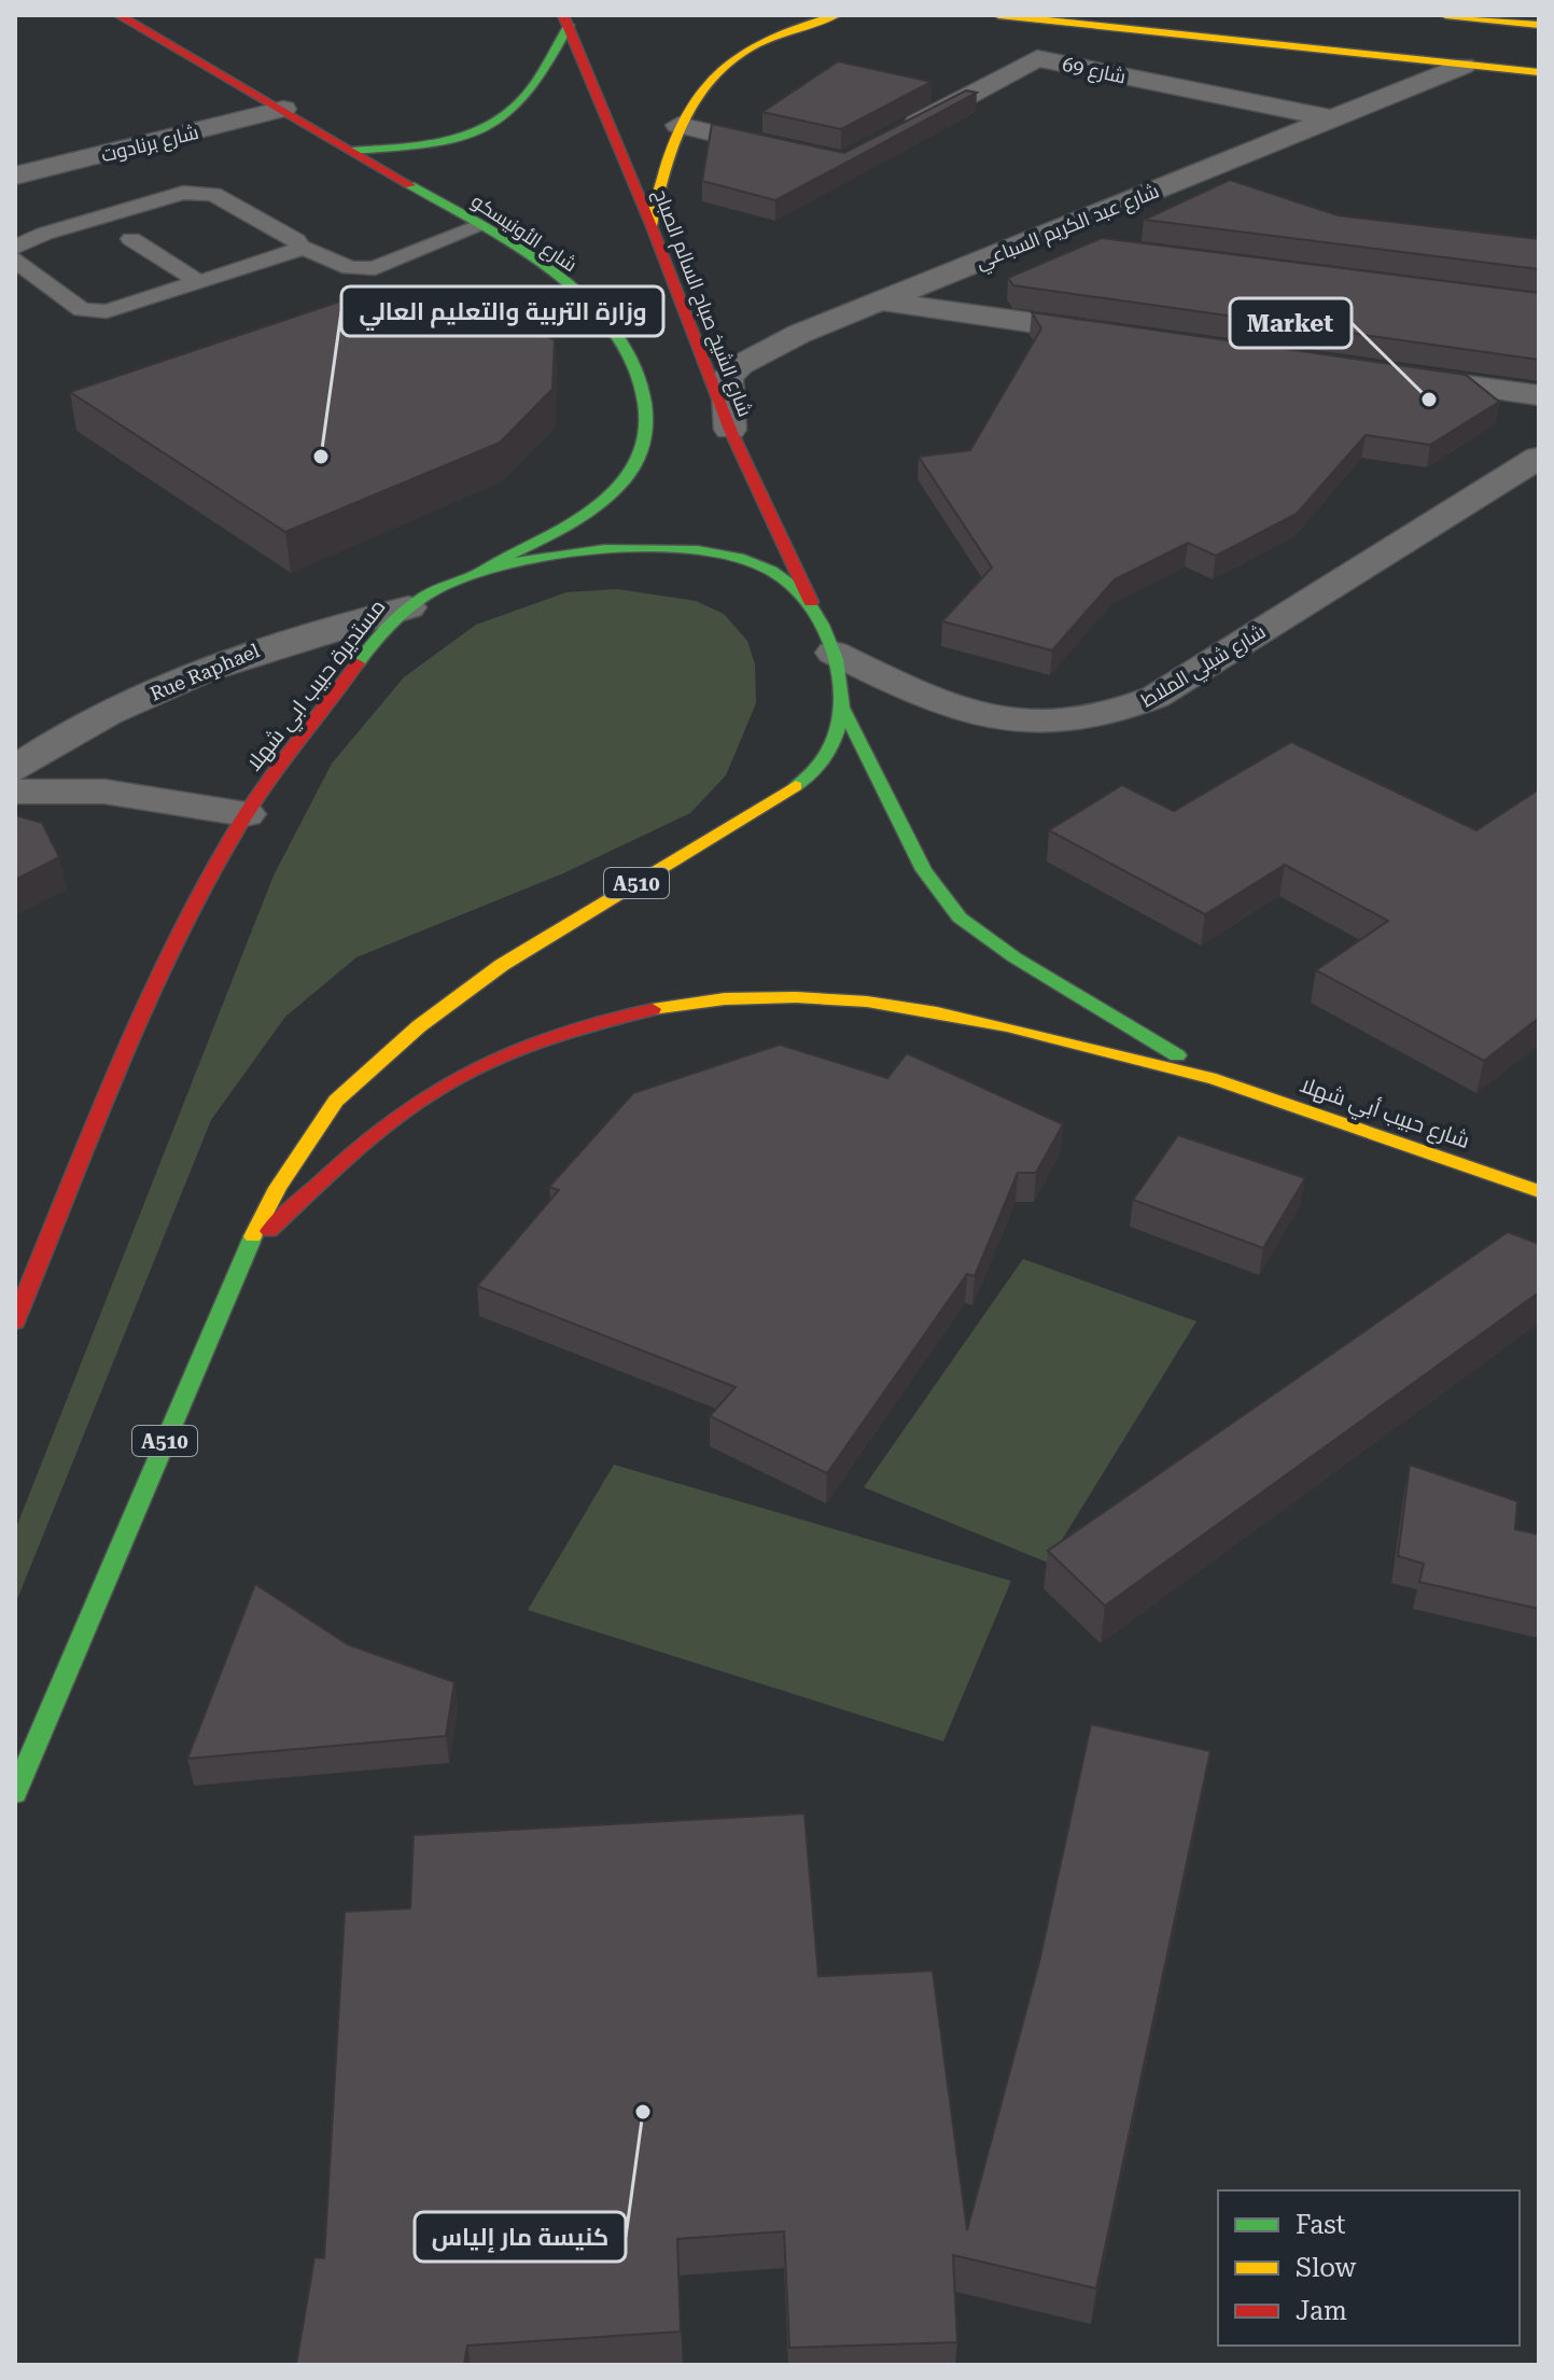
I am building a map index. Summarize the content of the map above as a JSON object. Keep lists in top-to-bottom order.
{
  "streets": {
    "main road": [
      "شارع الأونيسكو",
      "شارع الشيخ صباح السالم الصباح",
      "مستديرة حبيب ابي شهلا",
      "A510",
      "شارع حبيب أبي شهلا"
    ],
    "street": [
      "شارع 69",
      "شارع برنادوت",
      "شارع عبد الكريم السباعي",
      "شارع شبلي الملاط",
      "Rue Raphael"
    ]
  },
  "crossings": [
    ["شارع 69", "شارع عبد الكريم السباعي"],
    ["شارع برنادوت", "شارع الأونيسكو"],
    ["شارع عبد الكريم السباعي", "شارع الشيخ صباح السالم الصباح"],
    ["شارع الأونيسكو", "مستديرة حبيب ابي شهلا"],
    ["شارع الشيخ صباح السالم الصباح", "مستديرة حبيب ابي شهلا"],
    ["شارع شبلي الملاط", "مستديرة حبيب ابي شهلا"],
    ["Rue Raphael", "مستديرة حبيب ابي شهلا"],
    ["مستديرة حبيب ابي شهلا", "A510"],
    ["مستديرة حبيب ابي شهلا", "شارع حبيب أبي شهلا"]
  ],
  "places": ["Market", "وزارة التربية والتعليم العالي", "كنيسة مار إلياس"],
  "legend": ["Fast", "Slow", "Jam"]
}
